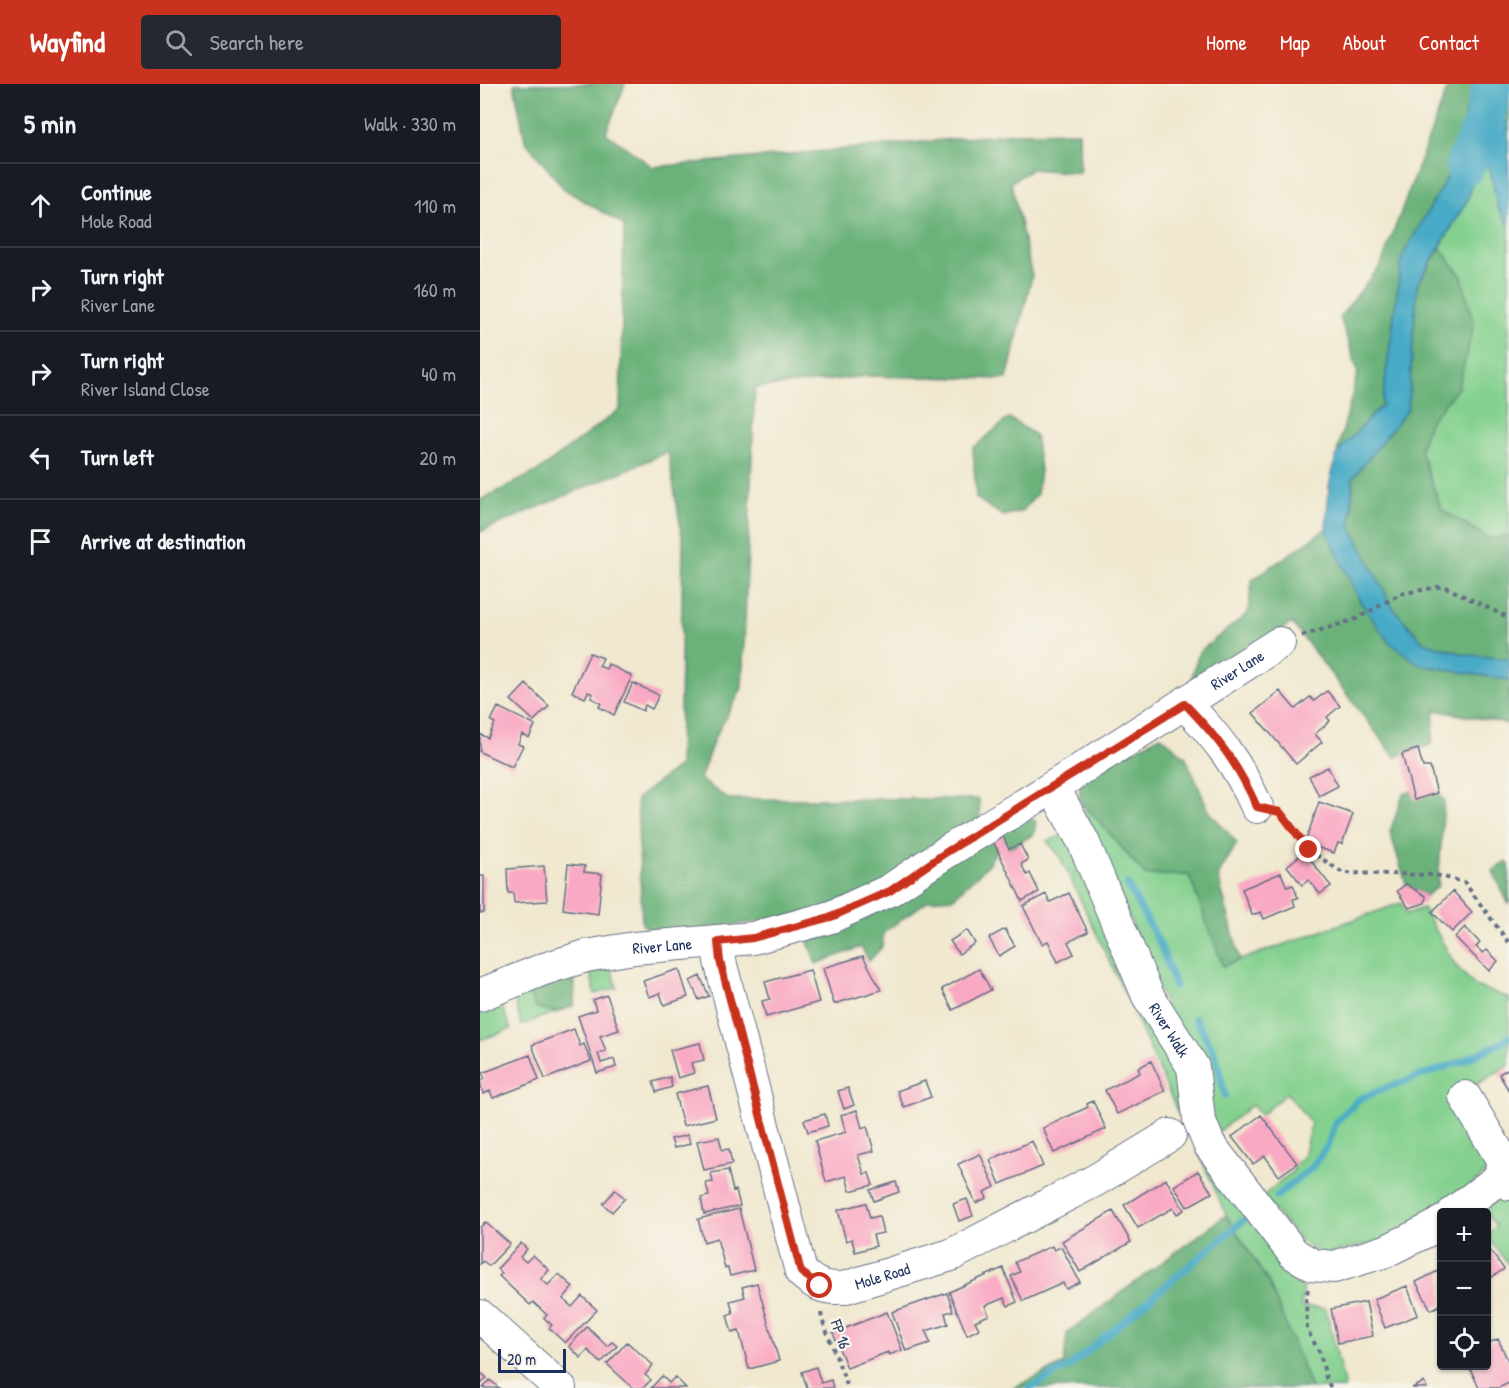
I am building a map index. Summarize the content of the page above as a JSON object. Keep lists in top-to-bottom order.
{
  "streets": {
    "street": ["River Lane", "River Walk", "Mole Road"],
    "path": ["FP 16"]
  },
  "crossings": [
    ["River Lane", "River Walk"],
    ["Mole Road", "FP 16"]
  ],
  "scale_bar": "20 m",
  "page": {
    "header": "Wayfind",
    "search": "Search here",
    "nav": [
      "Home",
      "Map",
      "About",
      "Contact"
    ],
    "heading": ["5 min", "Walk · 330 m"],
    "list": [
      ["Continue", "Mole Road", "110 m"],
      ["Turn right", "River Lane", "160 m"],
      ["Turn right", "River Island Close", "40 m"],
      ["Turn left", "20 m"],
      "Arrive at destination"
    ],
    "map_buttons": ["+", "−"],
    "scale": "20 m"
  }
}
